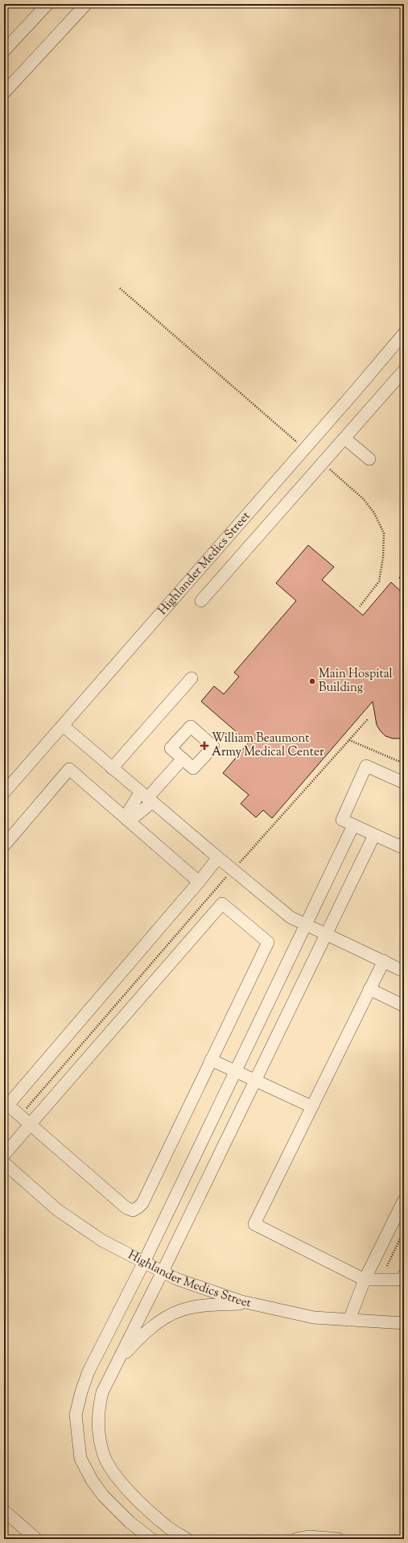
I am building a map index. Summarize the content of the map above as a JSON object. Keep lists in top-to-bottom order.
{
  "streets": {
    "street": ["Highlander Medics Street"]
  },
  "places": {
    "other": ["Main Hospital Building"],
    "health": ["William Beaumont Army Medical Center"]
  }
}
